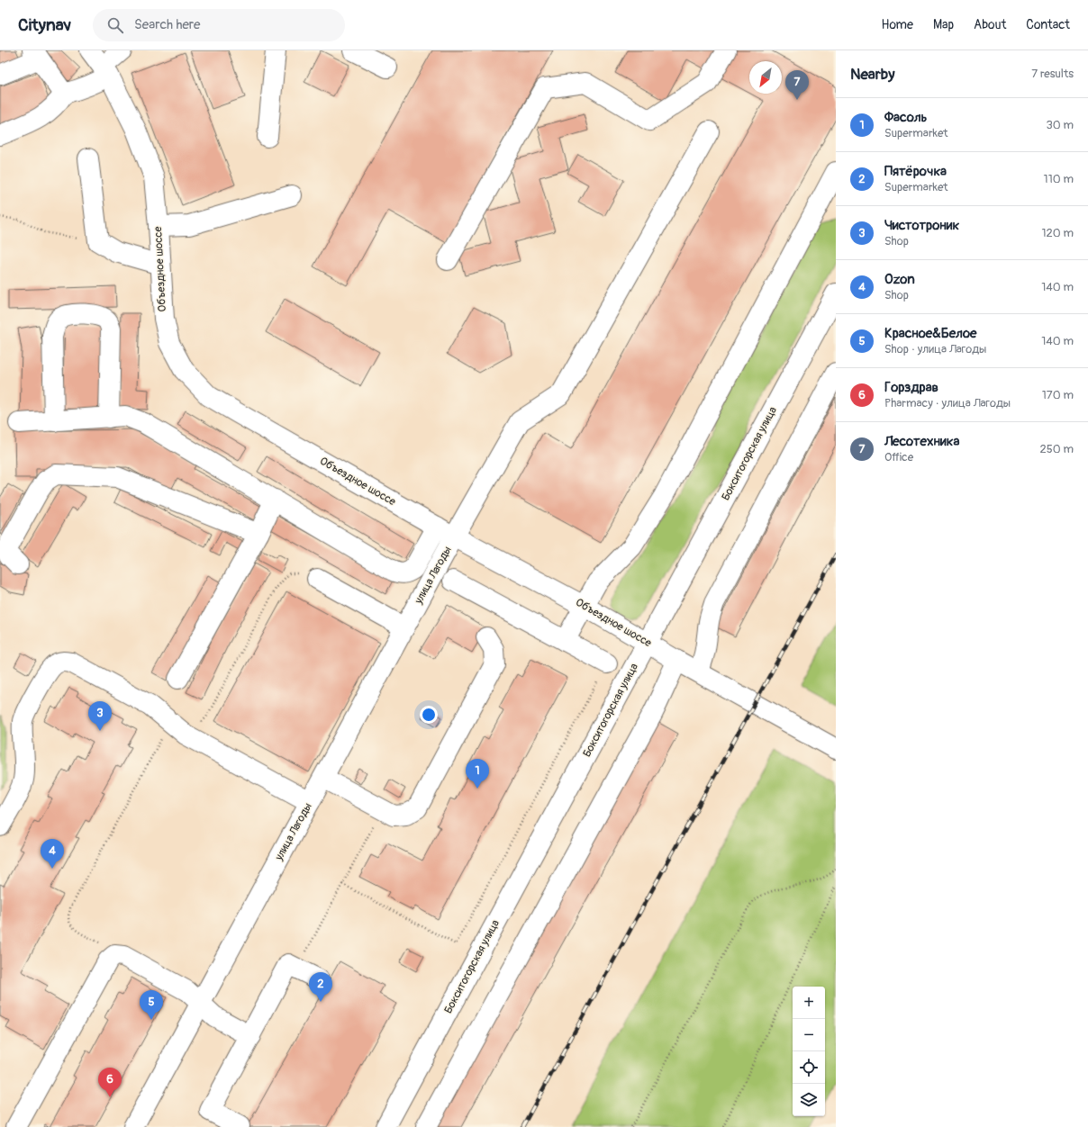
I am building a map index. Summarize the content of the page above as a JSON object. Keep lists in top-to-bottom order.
{
  "streets": {
    "street": ["Объездное шоссе", "Бокситогорская улица", "улица Лагоды"]
  },
  "crossings": [
    ["Объездное шоссе", "Бокситогорская улица"],
    ["Объездное шоссе", "улица Лагоды"]
  ],
  "north": "bottom left",
  "page": {
    "header": "Citynav",
    "search": "Search here",
    "nav": [
      "Home",
      "Map",
      "About",
      "Contact"
    ],
    "heading": ["Nearby", "7 results"],
    "pins": [
      "7",
      "3",
      "1",
      "4",
      "2",
      "5",
      "6"
    ],
    "list": [
      {
        "mark": "1",
        "name": "Фасоль",
        "note": "Supermarket",
        "value": "30 m"
      },
      {
        "mark": "2",
        "name": "Пятёрочка",
        "note": "Supermarket",
        "value": "110 m"
      },
      {
        "mark": "3",
        "name": "Чистотроник",
        "note": "Shop",
        "value": "120 m"
      },
      {
        "mark": "4",
        "name": "Ozon",
        "note": "Shop",
        "value": "140 m"
      },
      {
        "mark": "5",
        "name": "Красное&Белое",
        "note": "Shop · улица Лагоды",
        "value": "140 m"
      },
      {
        "mark": "6",
        "name": "Горздрав",
        "note": "Pharmacy · улица Лагоды",
        "value": "170 m"
      },
      {
        "mark": "7",
        "name": "Лесотехника",
        "note": "Office",
        "value": "250 m"
      }
    ],
    "map_buttons": ["+", "−"]
  }
}
